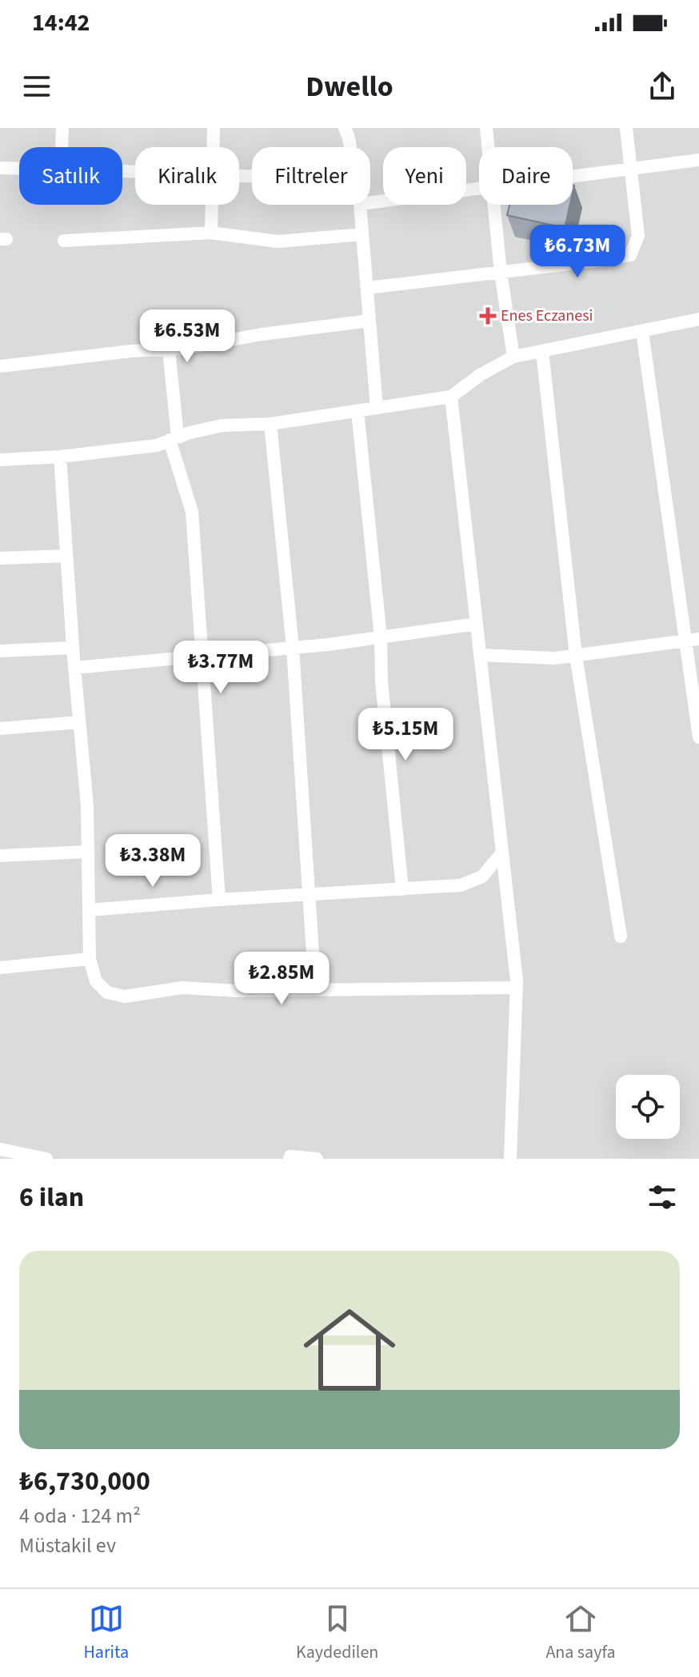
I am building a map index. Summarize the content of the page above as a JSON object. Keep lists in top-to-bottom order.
{
  "places": {
    "health": ["Enes Eczanesi"]
  },
  "page": {
    "status": "14:42",
    "header": "Dwello",
    "chip": [
      "Satılık",
      "Kiralık",
      "Filtreler",
      "Yeni",
      "Daire"
    ],
    "price": [
      "₺6.73M",
      "₺6.53M",
      "₺3.77M",
      "₺5.15M",
      "₺3.38M",
      "₺2.85M"
    ],
    "heading": "6 ilan",
    "list": [
      {
        "name": "₺6,730,000",
        "note": "4 oda · 124 m² · Müstakil ev"
      }
    ],
    "tabs": ["Harita", "Kaydedilen", "Ana sayfa"]
  }
}
